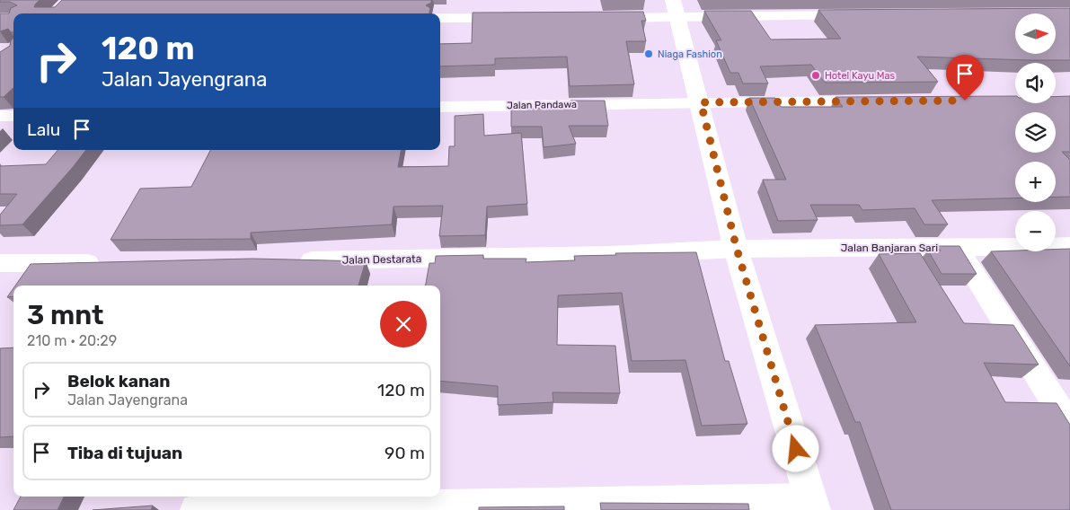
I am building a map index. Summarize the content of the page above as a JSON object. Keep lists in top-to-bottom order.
{
  "streets": {
    "street": ["Jalan Pandawa", "Jalan Banjaran Sari", "Jalan Destarata"]
  },
  "crossings": [
    ["Jalan Banjaran Sari", "Jalan Destarata"]
  ],
  "places": ["Niaga Fashion", "Hotel Kayu Mas"],
  "north": "right",
  "page": {
    "map_buttons": ["+", "−"],
    "turn": ["120 m", "Jalan Jayengrana"],
    "then": "Lalu",
    "heading": ["3 mnt", "210 m · 20:29"],
    "list": [
      {
        "name": "Belok kanan",
        "note": "Jalan Jayengrana",
        "value": "120 m"
      },
      {
        "name": "Tiba di tujuan",
        "value": "90 m"
      }
    ]
  }
}
